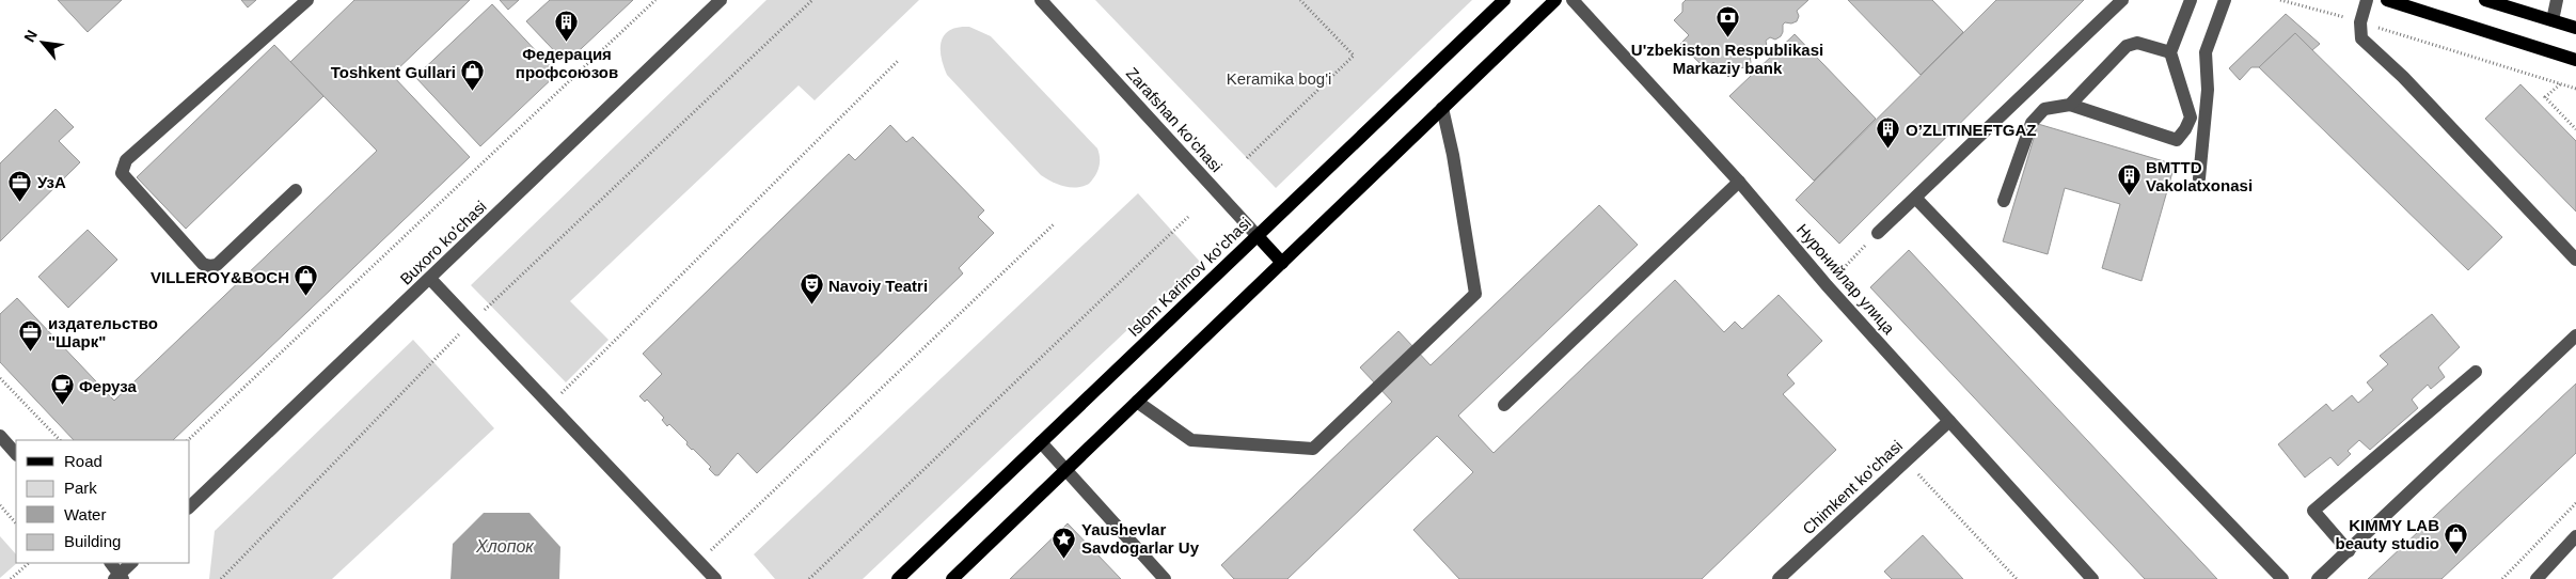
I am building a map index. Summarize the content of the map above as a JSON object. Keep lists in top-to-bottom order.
{
  "streets": {
    "main road": ["Zarafshan ko'chasi", "Islom Karimov ko'chasi"],
    "street": ["Buxoro ko'chasi", "Нуронийлар улица", "Chimkent ko'chasi"]
  },
  "crossings": [
    ["Zarafshan ko'chasi", "Islom Karimov ko'chasi"],
    ["Нуронийлар улица", "Chimkent ko'chasi"]
  ],
  "water": ["Хлопок"],
  "parks": ["Keramika bog'i"],
  "places": {
    "bank": ["U'zbekiston Respublikasi Markaziy bank"],
    "building": ["Федерация профсоюзов", "O’ZLITINEFTGAZ", "BMTTD Vakolatxonasi"],
    "shop": ["Toshkent Gullari", "VILLEROY&BOCH", "KIMMY LAB beauty studio"],
    "office": ["УзА", "издательство \"Шарк\""],
    "theatre": ["Navoiy Teatri"],
    "cafe": ["Феруза"],
    "place": ["Yaushevlar Savdogarlar Uy"]
  },
  "legend": [
    "Road",
    "Park",
    "Water",
    "Building"
  ],
  "north": "top left"
}
